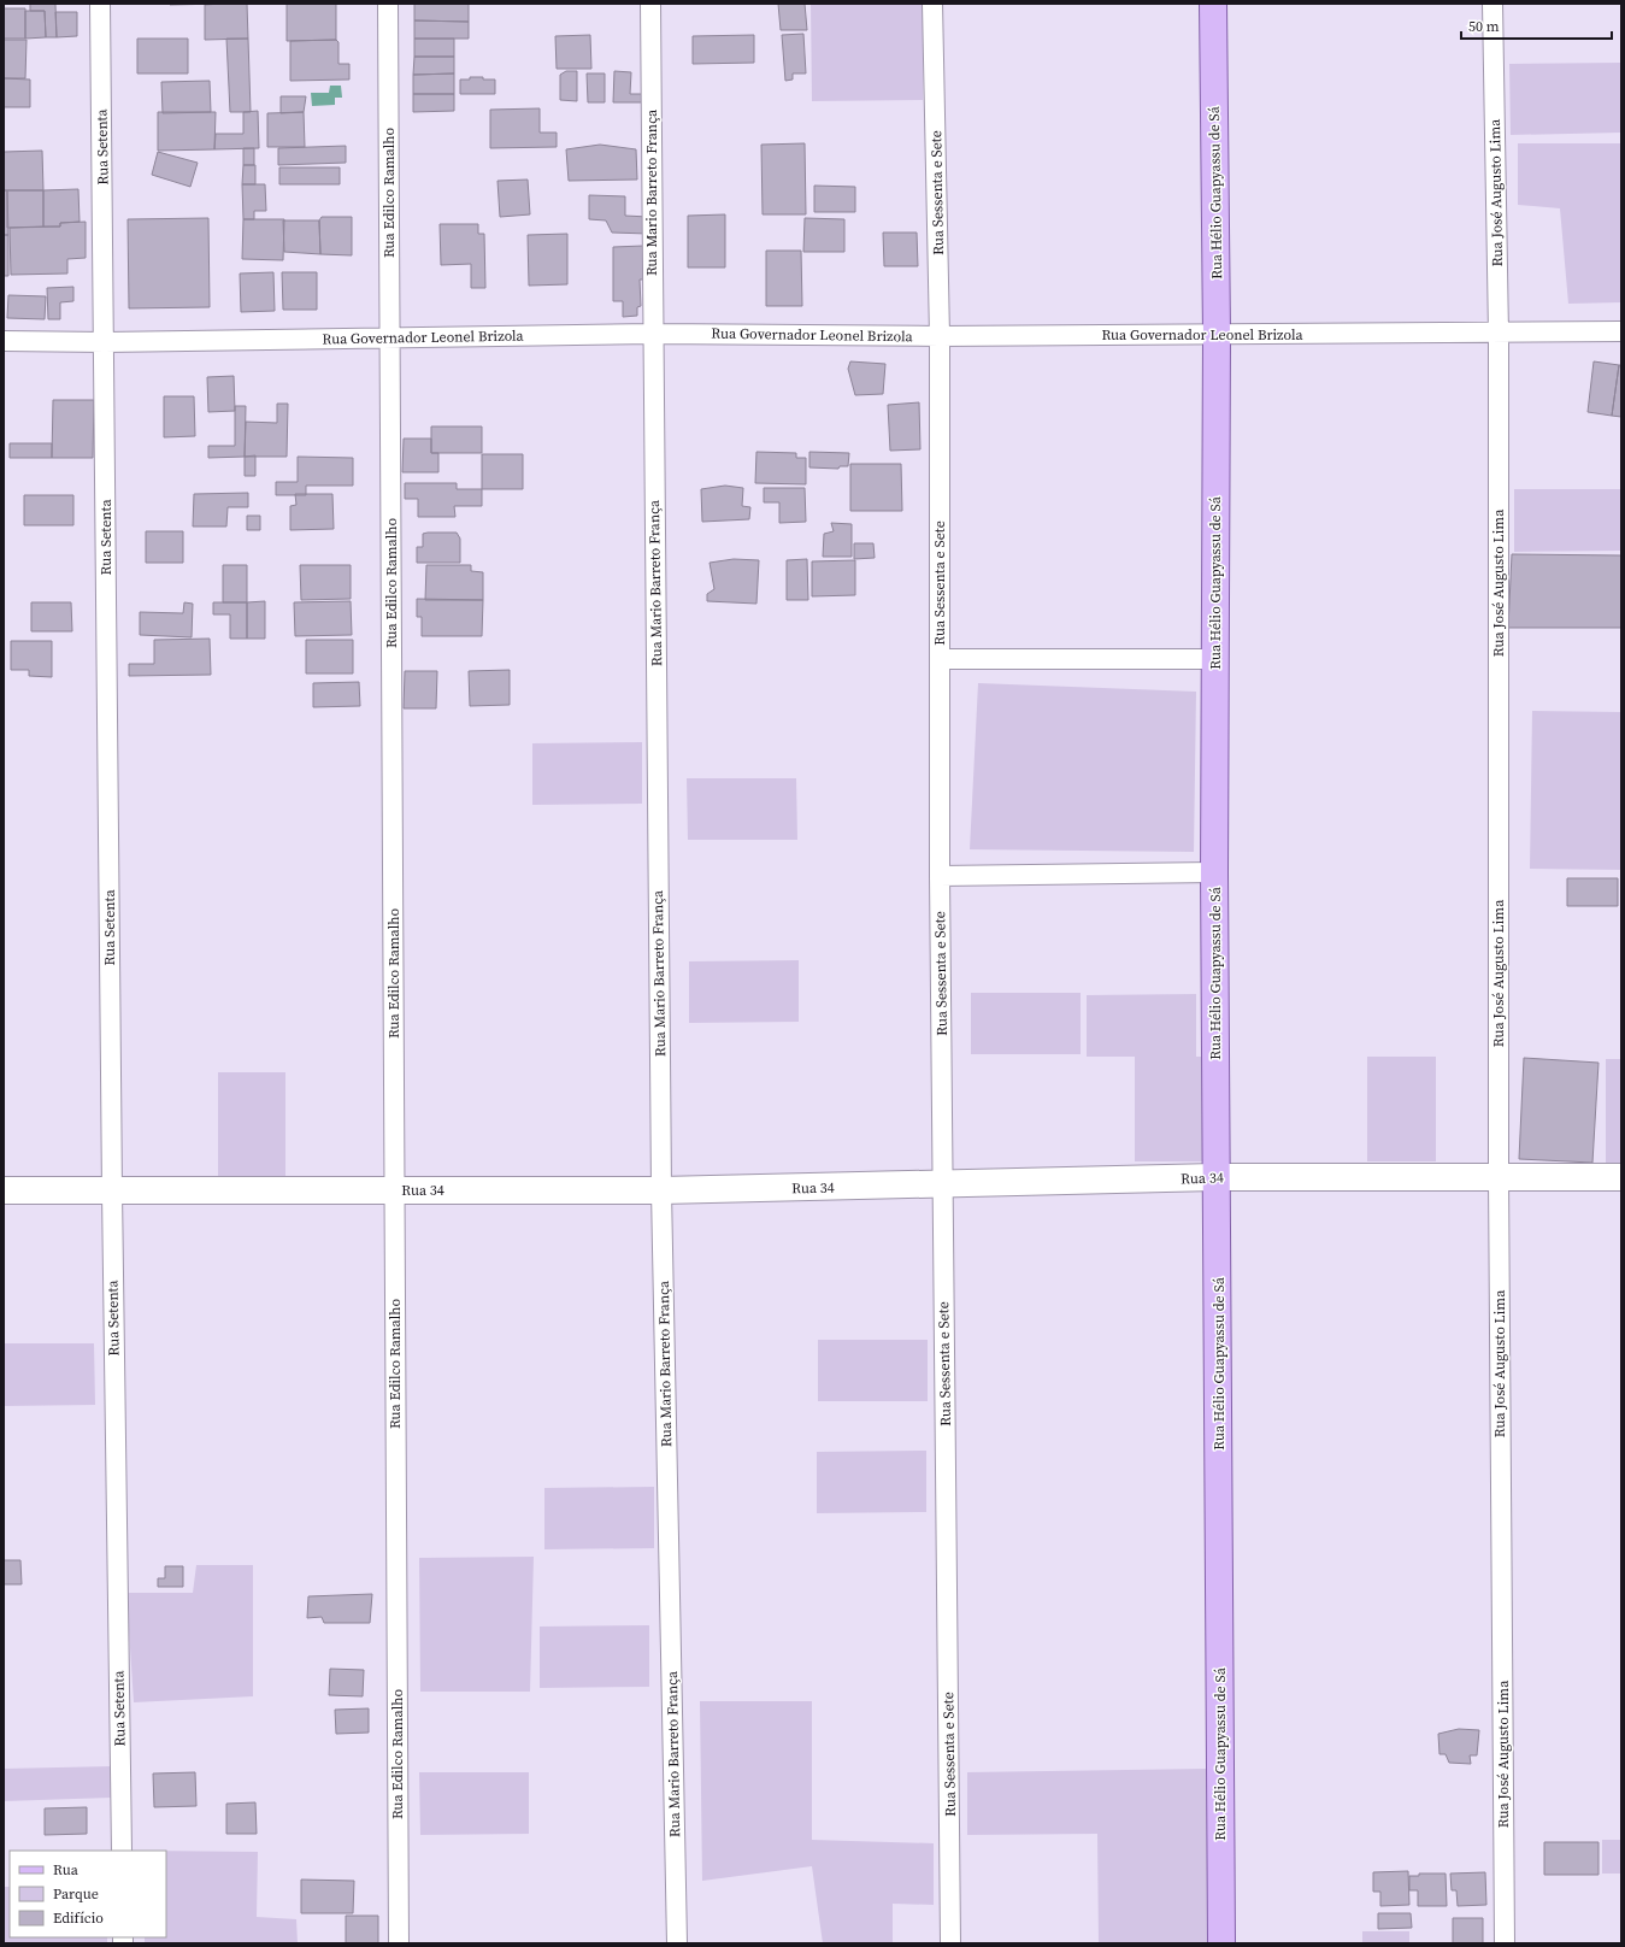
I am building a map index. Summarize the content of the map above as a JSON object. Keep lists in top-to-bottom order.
{
  "streets": {
    "main road": ["Rua Hélio Guapyassu de Sá"],
    "street": [
      "Rua Setenta",
      "Rua Edilco Ramalho",
      "Rua Mario Barreto França",
      "Rua Sessenta e Sete",
      "Rua José Augusto Lima",
      "Rua Governador Leonel Brizola",
      "Rua 34"
    ]
  },
  "crossings": [
    ["Rua Setenta", "Rua Governador Leonel Brizola"],
    ["Rua Setenta", "Rua 34"],
    ["Rua Edilco Ramalho", "Rua Governador Leonel Brizola"],
    ["Rua Edilco Ramalho", "Rua 34"],
    ["Rua Mario Barreto França", "Rua Governador Leonel Brizola"],
    ["Rua Mario Barreto França", "Rua 34"],
    ["Rua Sessenta e Sete", "Rua Governador Leonel Brizola"],
    ["Rua Sessenta e Sete", "Rua 34"],
    ["Rua Hélio Guapyassu de Sá", "Rua Governador Leonel Brizola"],
    ["Rua Hélio Guapyassu de Sá", "Rua 34"],
    ["Rua José Augusto Lima", "Rua Governador Leonel Brizola"],
    ["Rua José Augusto Lima", "Rua 34"]
  ],
  "legend": ["Rua", "Parque", "Edifício"],
  "scale_bar": "50 m"
}
